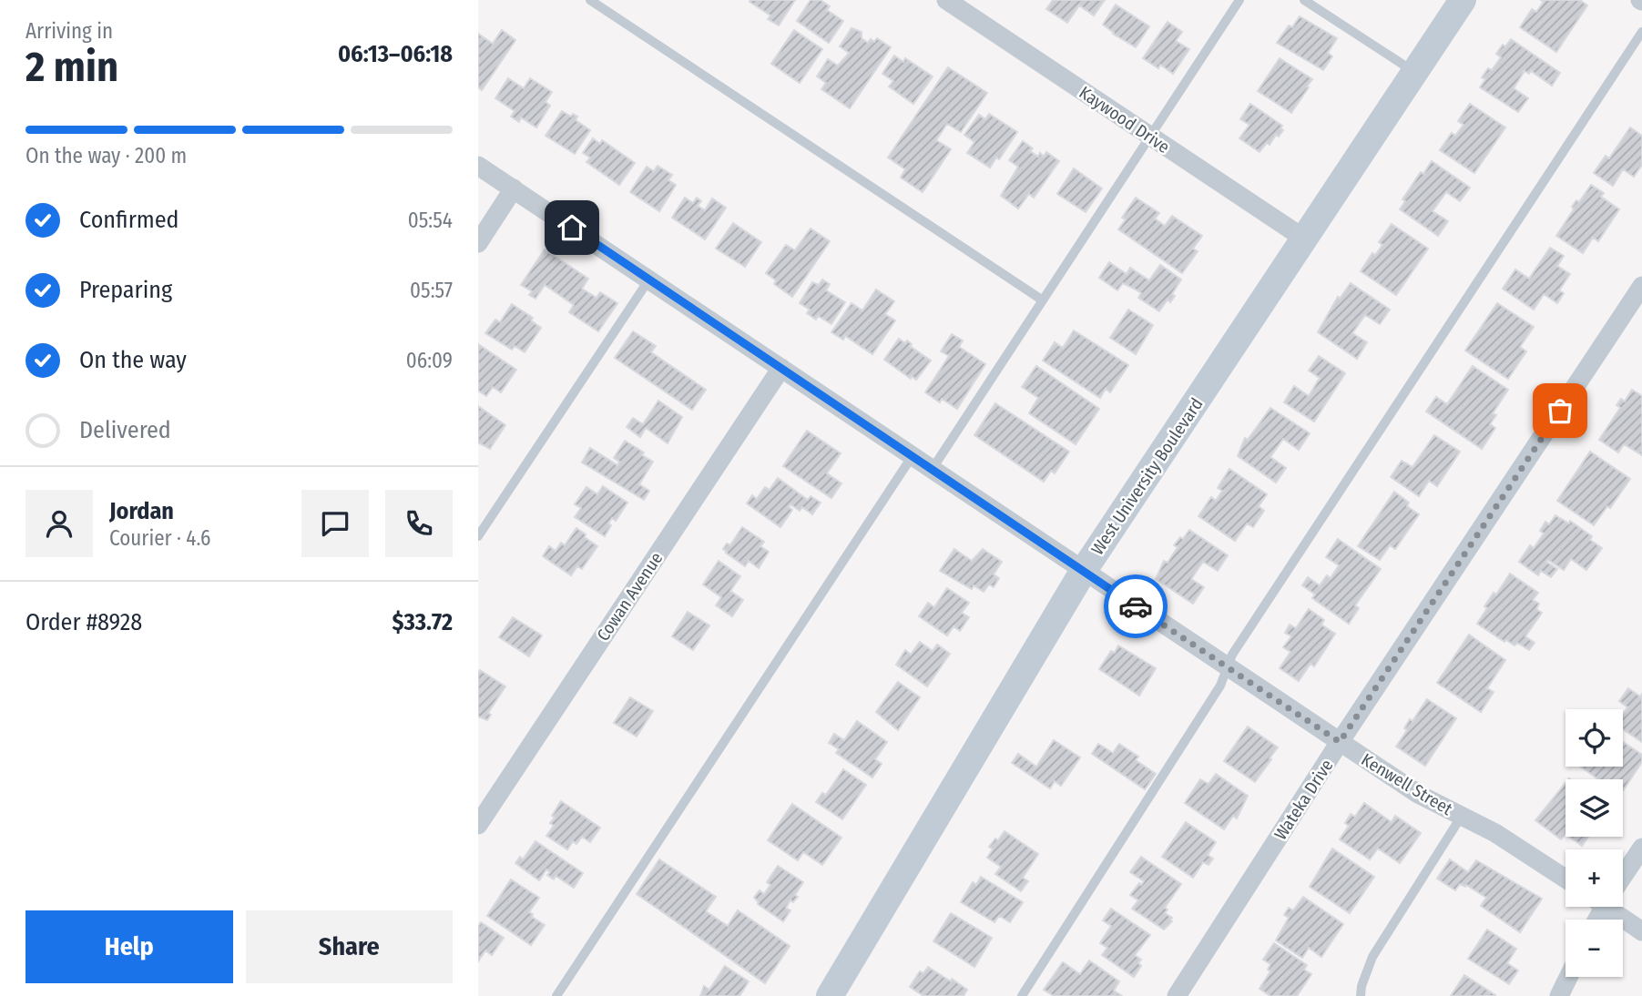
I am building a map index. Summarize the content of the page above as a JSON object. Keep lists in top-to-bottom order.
{
  "streets": {
    "street": [
      "Kaywood Drive",
      "West University Boulevard",
      "Cowan Avenue",
      "Kenwell Street",
      "Wateka Drive"
    ]
  },
  "crossings": [
    ["Kaywood Drive", "West University Boulevard"],
    ["West University Boulevard", "Kenwell Street"],
    ["Cowan Avenue", "Kenwell Street"],
    ["Kenwell Street", "Wateka Drive"]
  ],
  "page": {
    "heading": ["2 min", "Arriving in", "06:13–06:18"],
    "panel": [
      "Jordan",
      "Courier · 4.6",
      "Order #8928",
      "$33.72"
    ],
    "bar": "On the way · 200 m",
    "list": [
      ["Confirmed", "05:54"],
      ["Preparing", "05:57"],
      ["On the way", "06:09"],
      "Delivered"
    ],
    "map_buttons": ["+", "−"],
    "buttons": ["Help", "Share"]
  }
}
